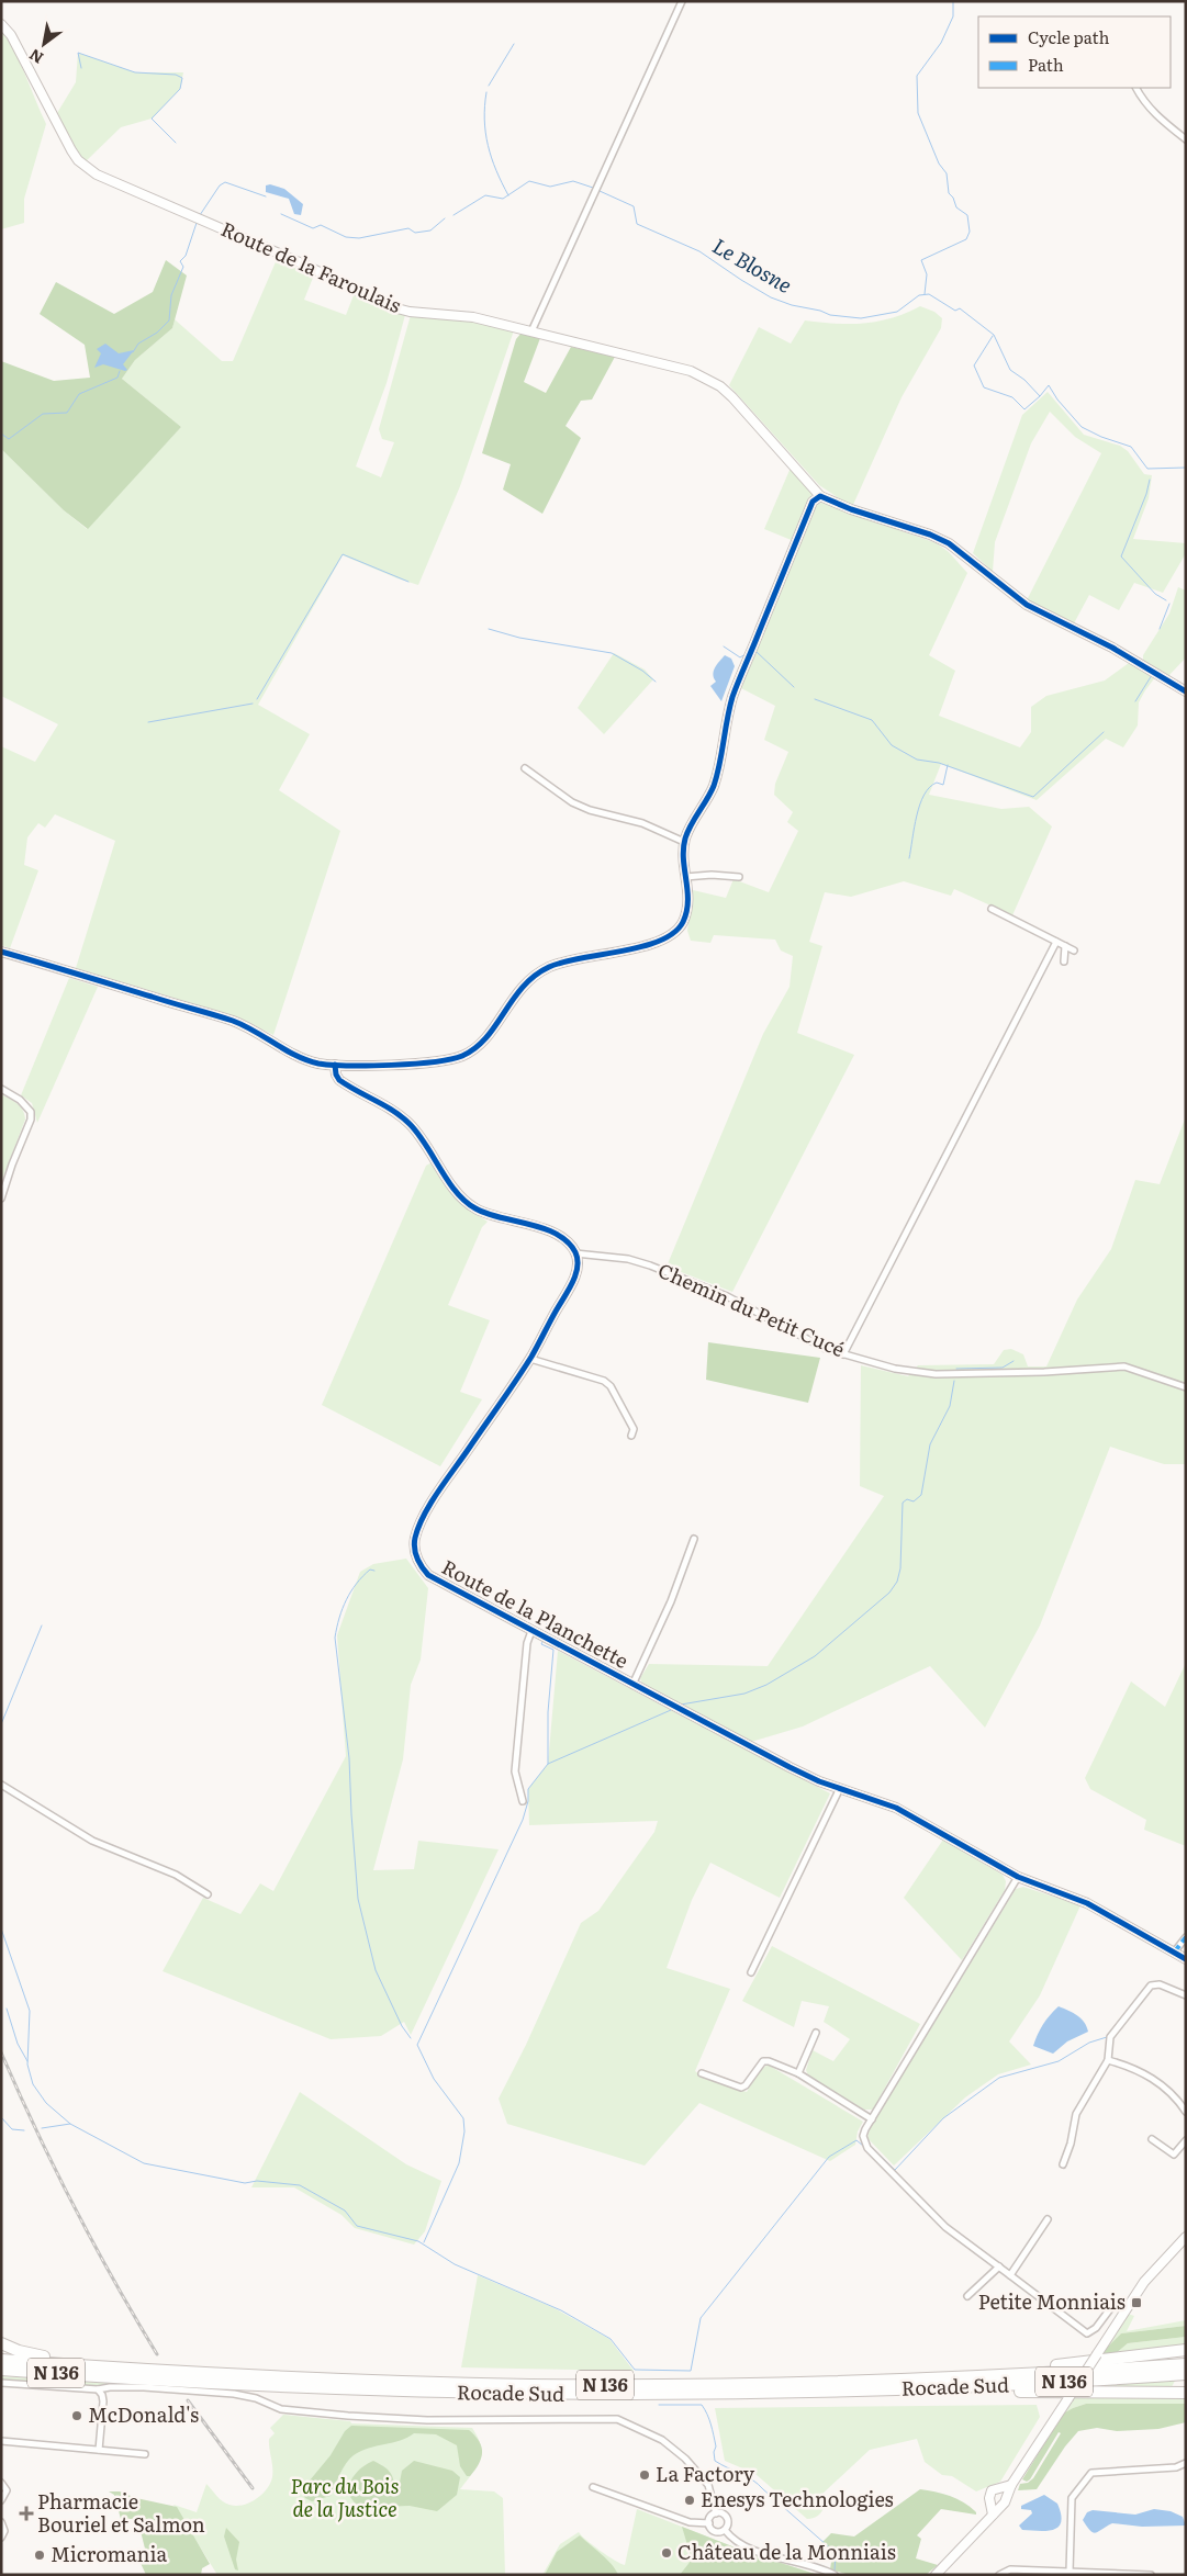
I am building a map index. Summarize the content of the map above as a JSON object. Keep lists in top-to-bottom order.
{
  "streets": {
    "highway": ["N 136", "Rocade Sud"],
    "street": ["Route de la Faroulais", "Chemin du Petit Cucé", "Route de la Planchette"]
  },
  "crossings": [
    ["Chemin du Petit Cucé", "Route de la Planchette"]
  ],
  "water": ["Le Blosne"],
  "parks": ["Parc du Bois de la Justice"],
  "places": {
    "transit": ["Petite Monniais"],
    "other": [
      "McDonald's",
      "La Factory",
      "Enesys Technologies",
      "Château de la Monniais",
      "Micromania"
    ],
    "health": ["Pharmacie Bouriel et Salmon"]
  },
  "legend": ["Cycle path", "Path"],
  "north": "bottom left"
}
